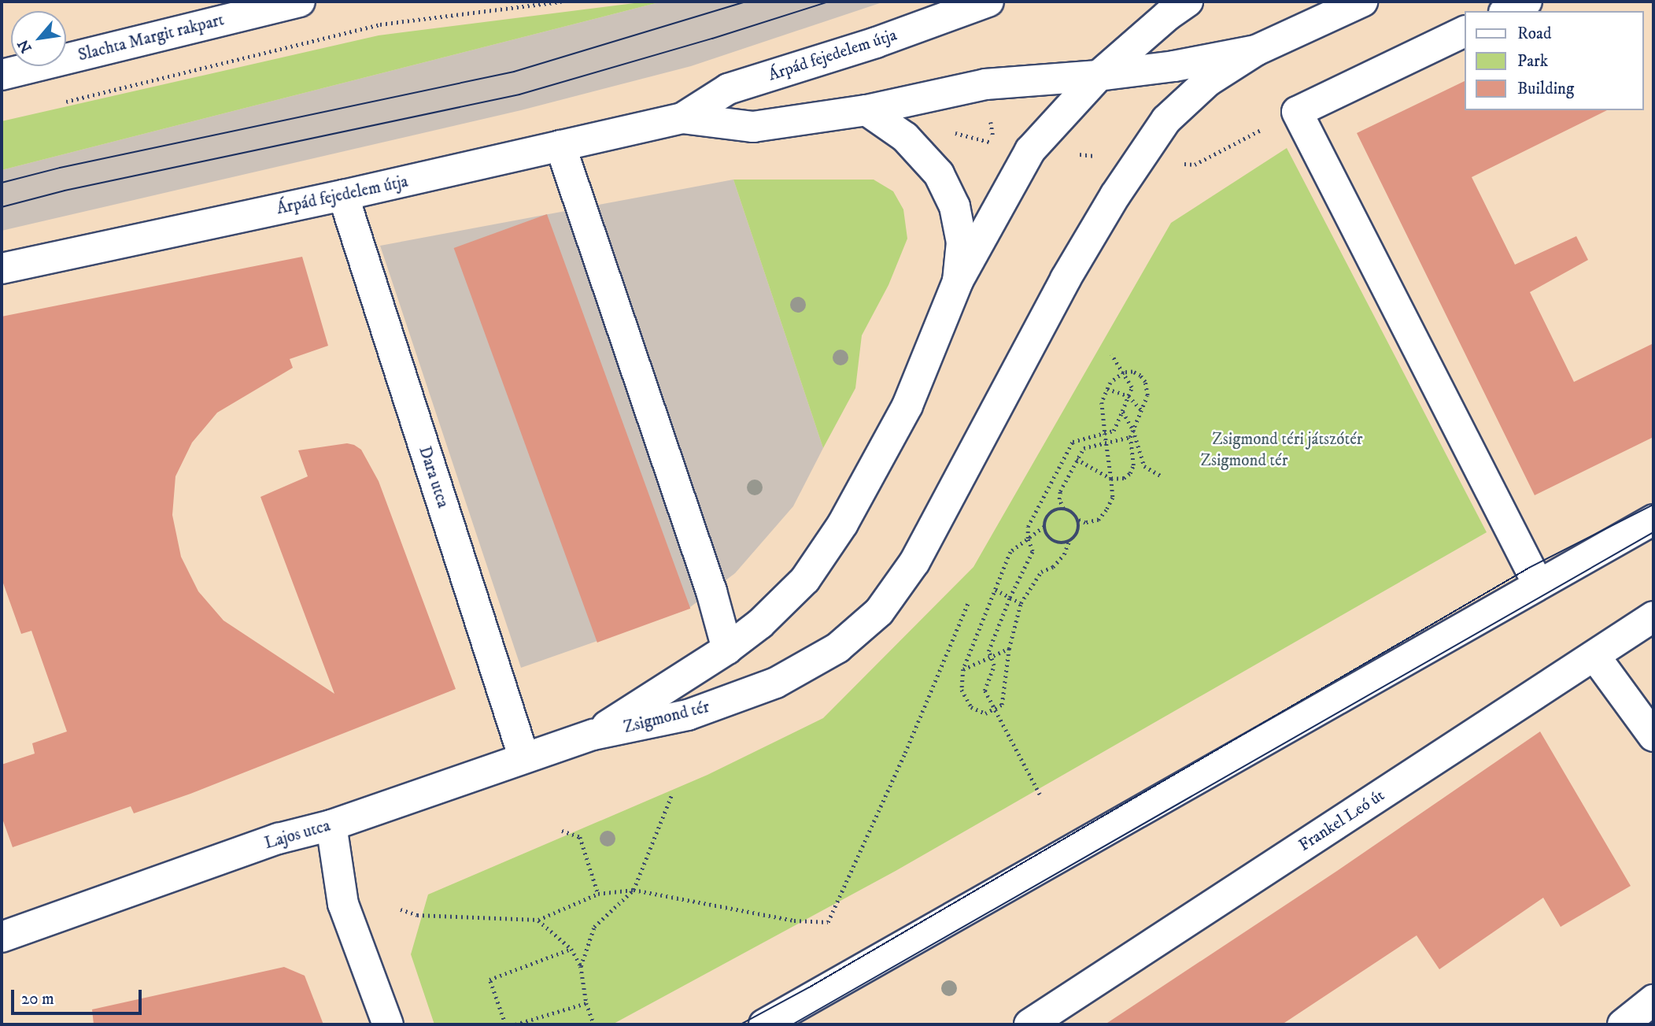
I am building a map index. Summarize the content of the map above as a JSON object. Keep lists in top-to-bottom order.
{
  "streets": {
    "street": [
      "Slachta Margit rakpart",
      "Árpád fejedelem útja",
      "Dara utca",
      "Zsigmond tér",
      "Frankel Leó út",
      "Lajos utca"
    ]
  },
  "crossings": [
    ["Árpád fejedelem útja", "Dara utca"],
    ["Árpád fejedelem útja", "Zsigmond tér"],
    ["Dara utca", "Lajos utca"],
    ["Zsigmond tér", "Lajos utca"]
  ],
  "parks": ["Zsigmond téri játszótér", "Zsigmond tér"],
  "legend": ["Road", "Park", "Building"],
  "scale_bar": "20 m",
  "north": "bottom left"
}
